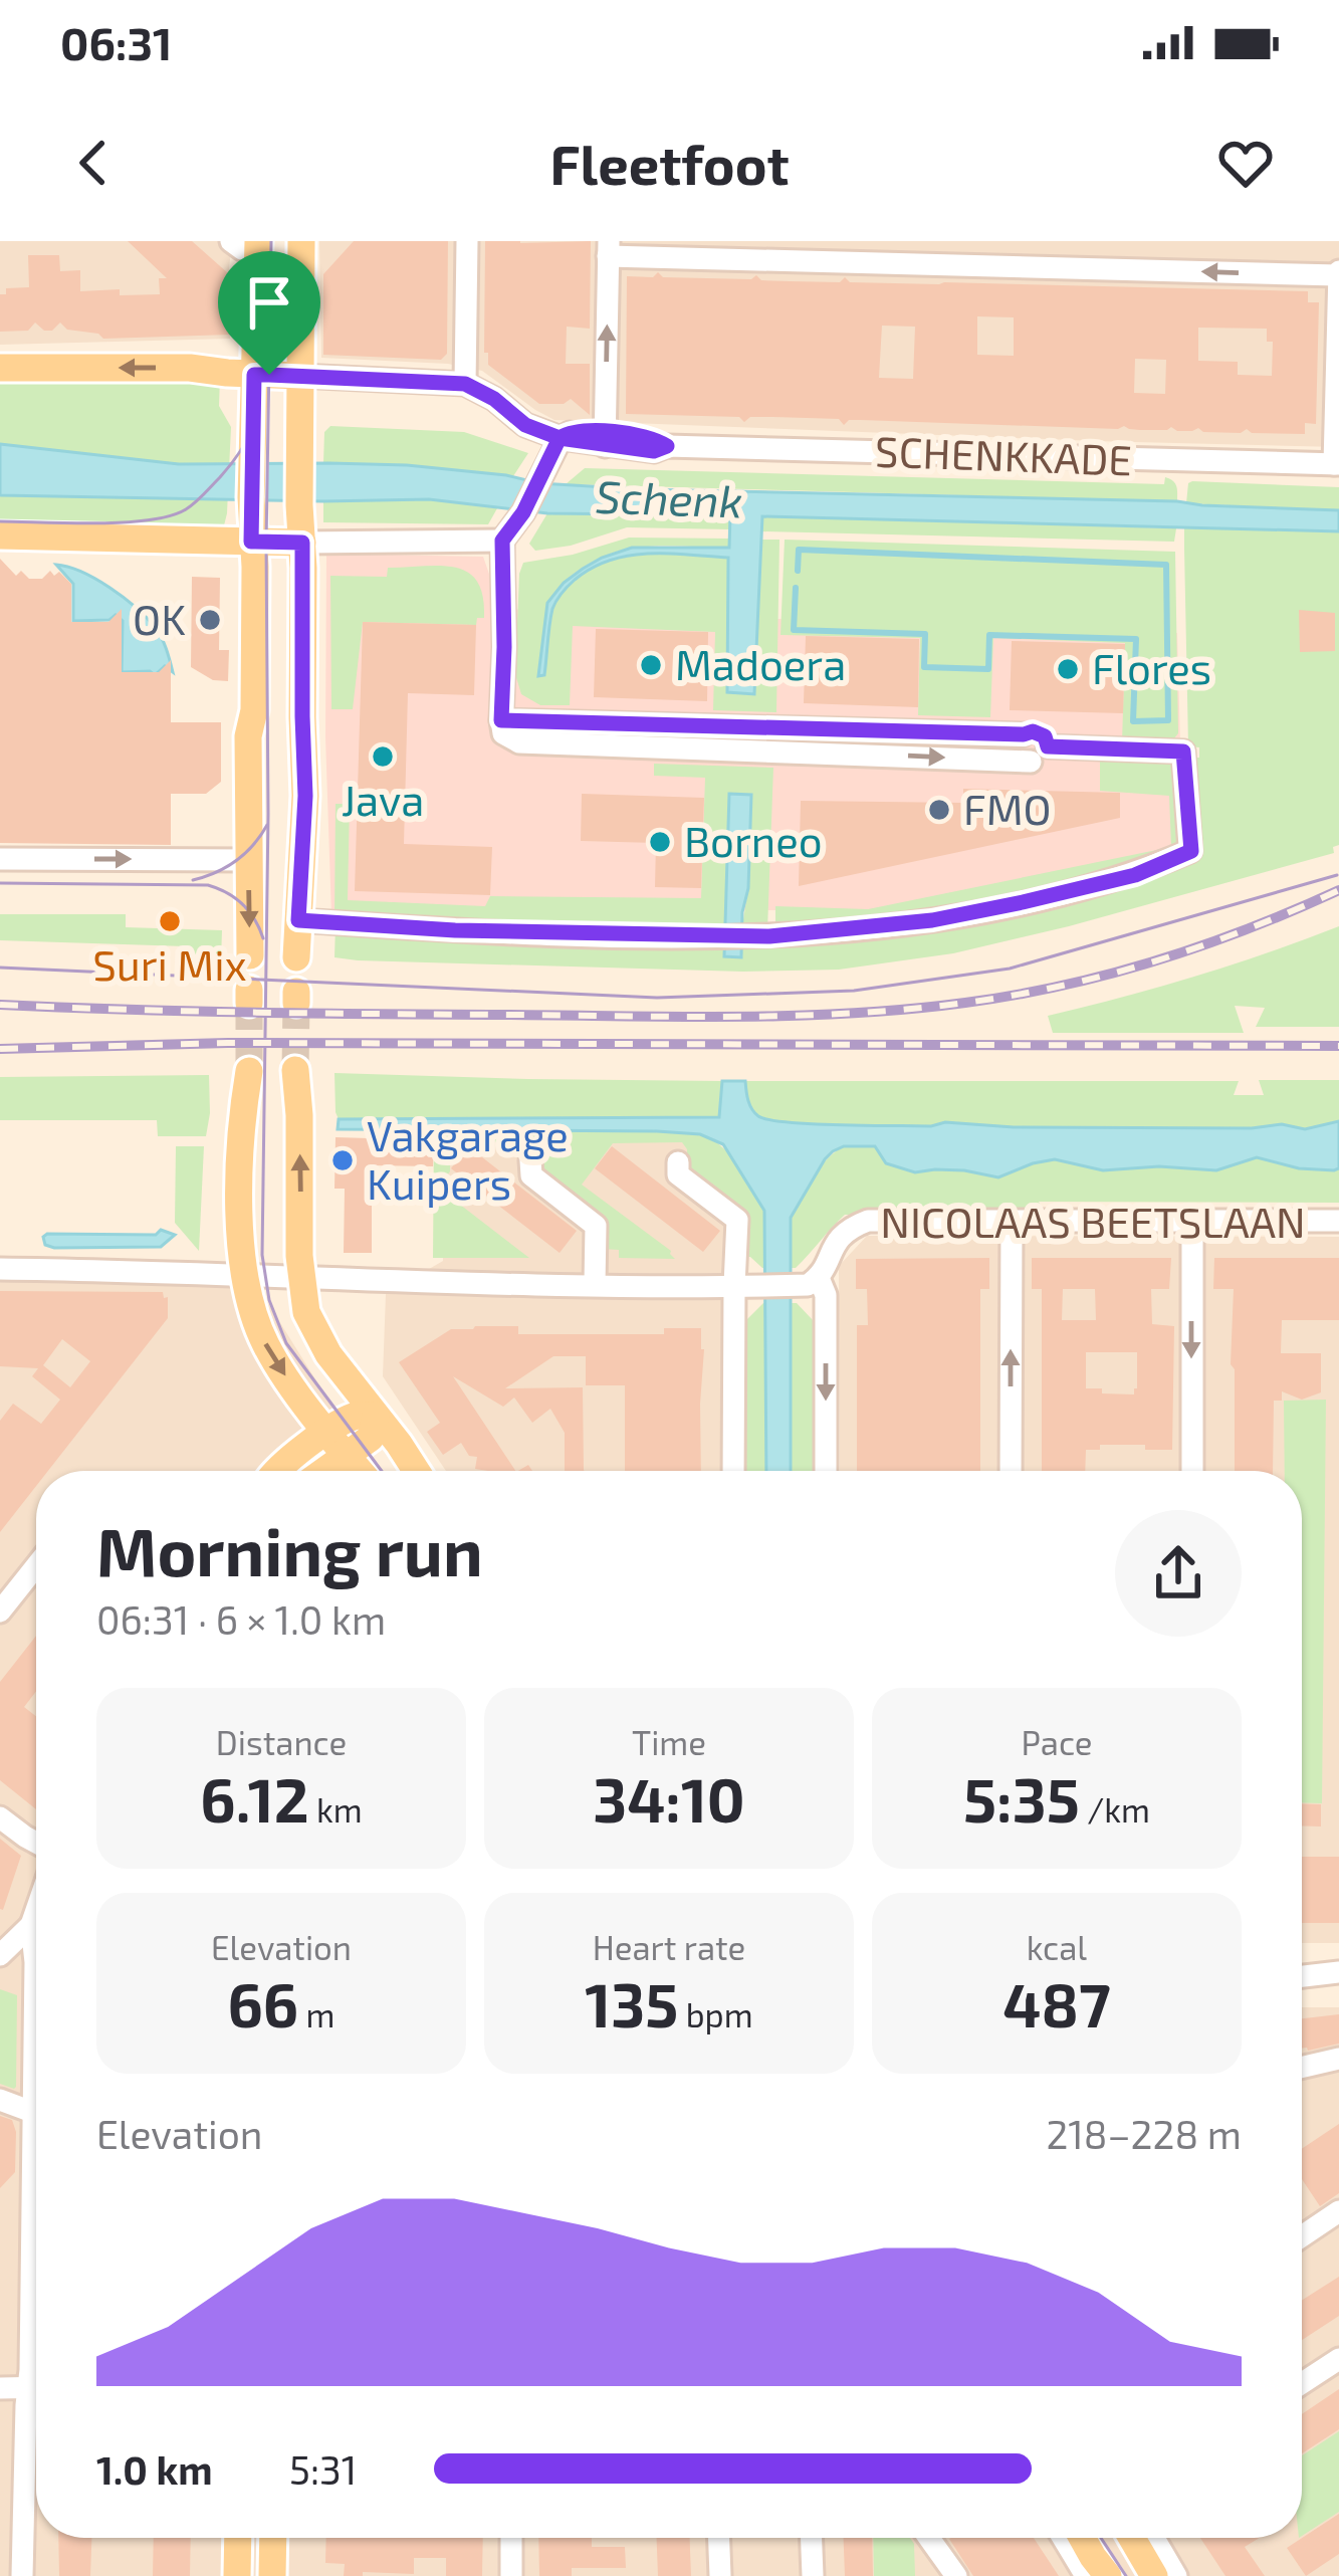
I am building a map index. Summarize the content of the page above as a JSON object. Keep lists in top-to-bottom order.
{
  "streets": {
    "street": ["SCHENKKADE", "NICOLAAS BEETSLAAN"]
  },
  "water": ["Schenk"],
  "places": [
    "OK",
    "Madoera",
    "Flores",
    "Java",
    "FMO",
    "Borneo",
    "Suri Mix",
    "Vakgarage Kuipers"
  ],
  "page": {
    "status": "06:31",
    "header": "Fleetfoot",
    "heading": ["Morning run", "06:31 · 6 × 1.0 km"],
    "stats": [
      ["Distance", "6.12 km"],
      ["Time", "34:10"],
      ["Pace", "5:35 /km"],
      ["Elevation", "66 m"],
      ["Heart rate", "135 bpm"],
      ["kcal", "487"]
    ],
    "chart": ["Elevation", "218–228 m"],
    "list": [
      {
        "name": "1.0 km",
        "note": "5:31"
      }
    ]
  }
}
